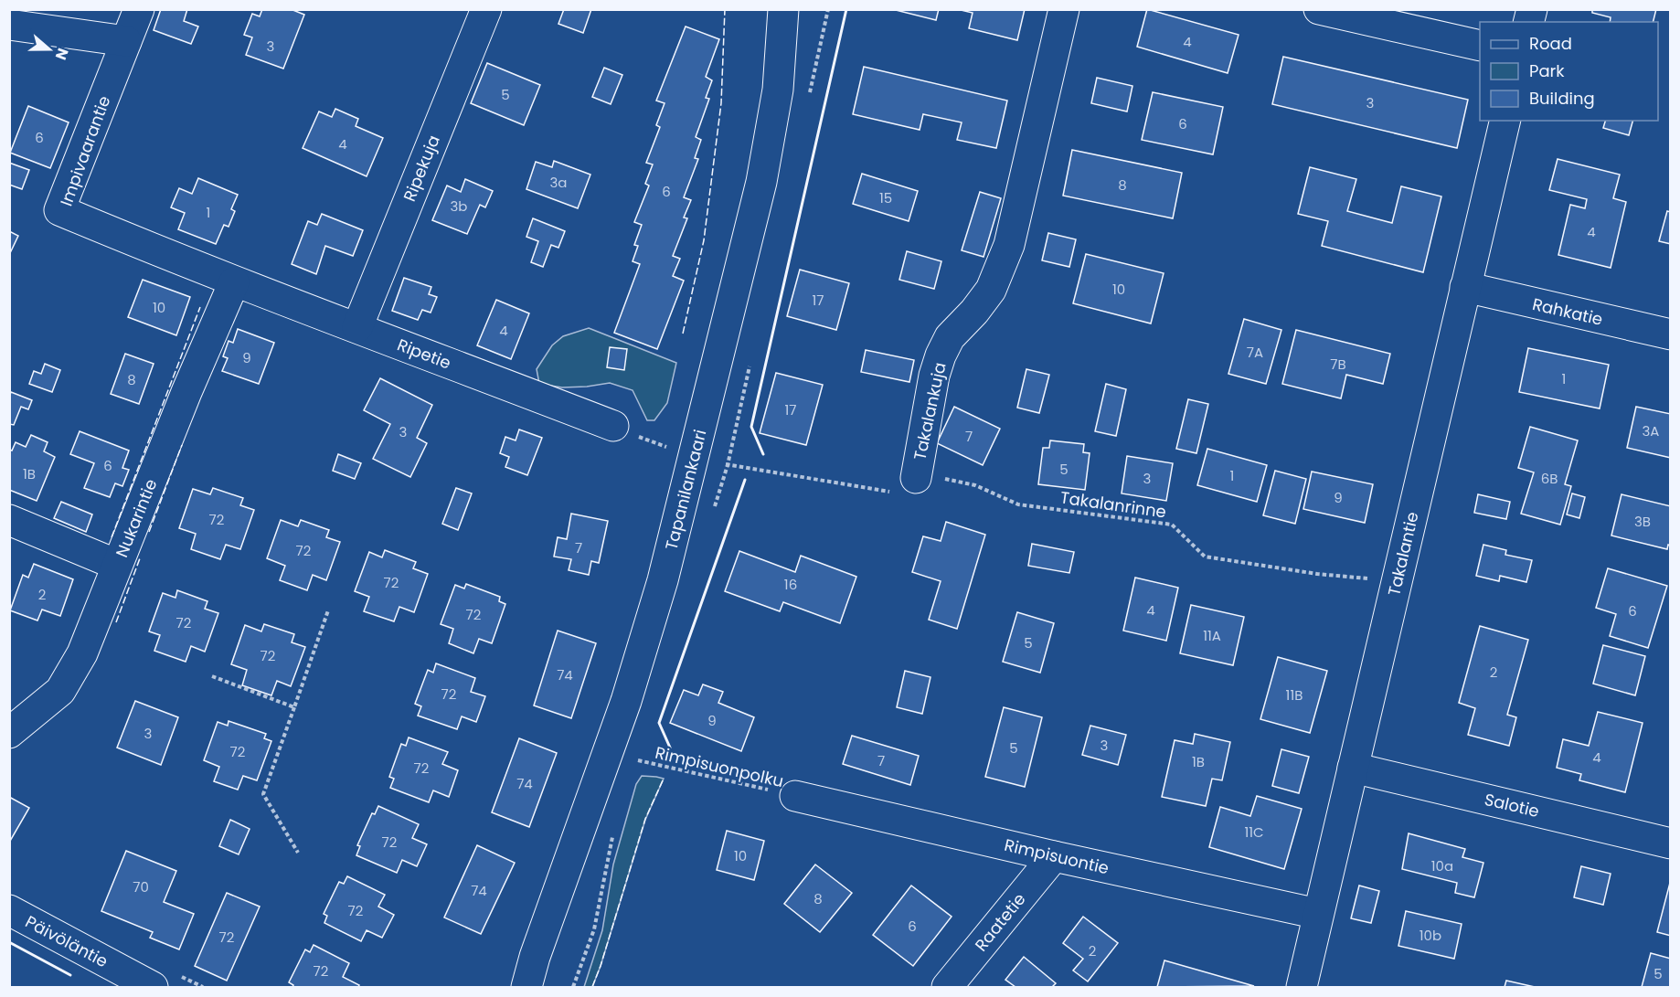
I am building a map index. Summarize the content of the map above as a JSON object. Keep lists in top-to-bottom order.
{
  "streets": {
    "street": [
      "Impivaarantie",
      "Ripekuja",
      "Rahkatie",
      "Ripetie",
      "Takalankuja",
      "Tapanilankaari",
      "Nukarintie",
      "Takalantie",
      "Salotie",
      "Rimpisuontie",
      "Raatetie",
      "Päivöläntie"
    ],
    "path": ["Takalanrinne", "Rimpisuonpolku"]
  },
  "crossings": [
    ["Impivaarantie", "Ripetie"],
    ["Impivaarantie", "Nukarintie"],
    ["Ripekuja", "Ripetie"],
    ["Rahkatie", "Takalantie"],
    ["Ripetie", "Takalankuja"],
    ["Ripetie", "Nukarintie"],
    ["Takalankuja", "Tapanilankaari"],
    ["Takalankuja", "Takalanrinne"],
    ["Takalanrinne", "Takalantie"],
    ["Takalantie", "Salotie"],
    ["Takalantie", "Rimpisuontie"],
    ["Rimpisuonpolku", "Rimpisuontie"],
    ["Rimpisuontie", "Raatetie"]
  ],
  "house_numbers": [
    "4",
    "3",
    "5",
    "3",
    "6",
    "6",
    "4",
    "3a",
    "8",
    "6",
    "15",
    "3b",
    "1",
    "4",
    "10",
    "17",
    "10",
    "4",
    "7A",
    "9",
    "7B",
    "1",
    "8",
    "17",
    "3A",
    "3",
    "7",
    "6",
    "5",
    "1B",
    "1",
    "3",
    "6B",
    "9",
    "72",
    "3B",
    "7",
    "72",
    "72",
    "16",
    "2",
    "4",
    "6",
    "72",
    "72",
    "11A",
    "5",
    "72",
    "2",
    "74",
    "72",
    "11B",
    "9",
    "3",
    "3",
    "5",
    "72",
    "4",
    "7",
    "1B",
    "72",
    "74",
    "11C",
    "72",
    "10",
    "10a",
    "70",
    "74",
    "8",
    "72",
    "6",
    "10b",
    "72",
    "2",
    "72",
    "5"
  ],
  "legend": ["Road", "Park", "Building"],
  "north": "right"
}
